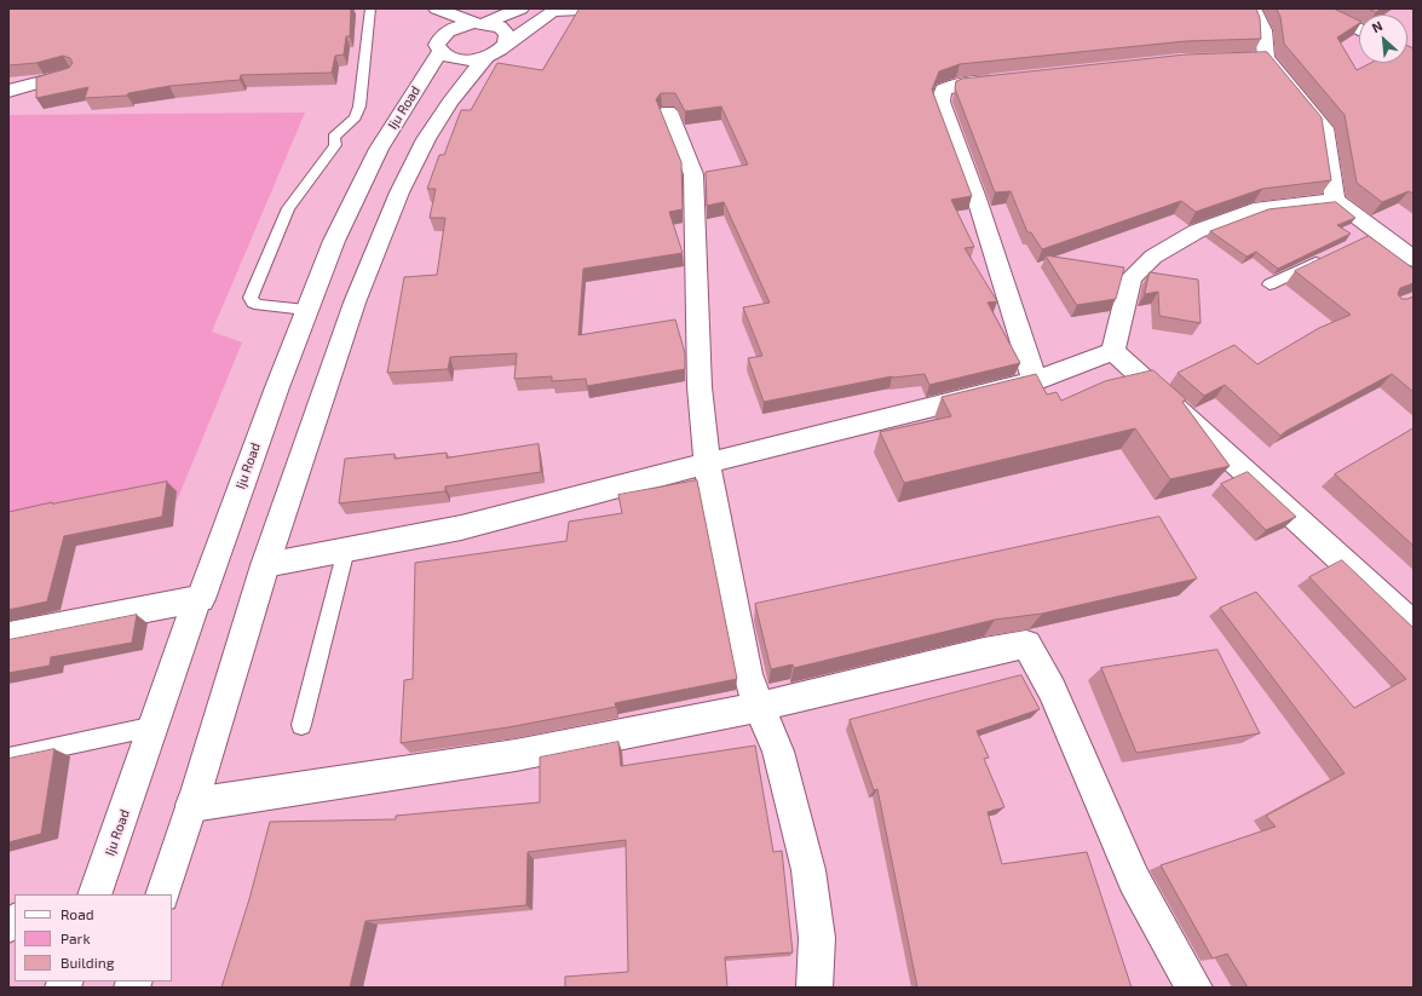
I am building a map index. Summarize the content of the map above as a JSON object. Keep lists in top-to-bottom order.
{
  "streets": {
    "street": ["Iju Road"]
  },
  "legend": ["Road", "Park", "Building"],
  "north": "top left"
}
